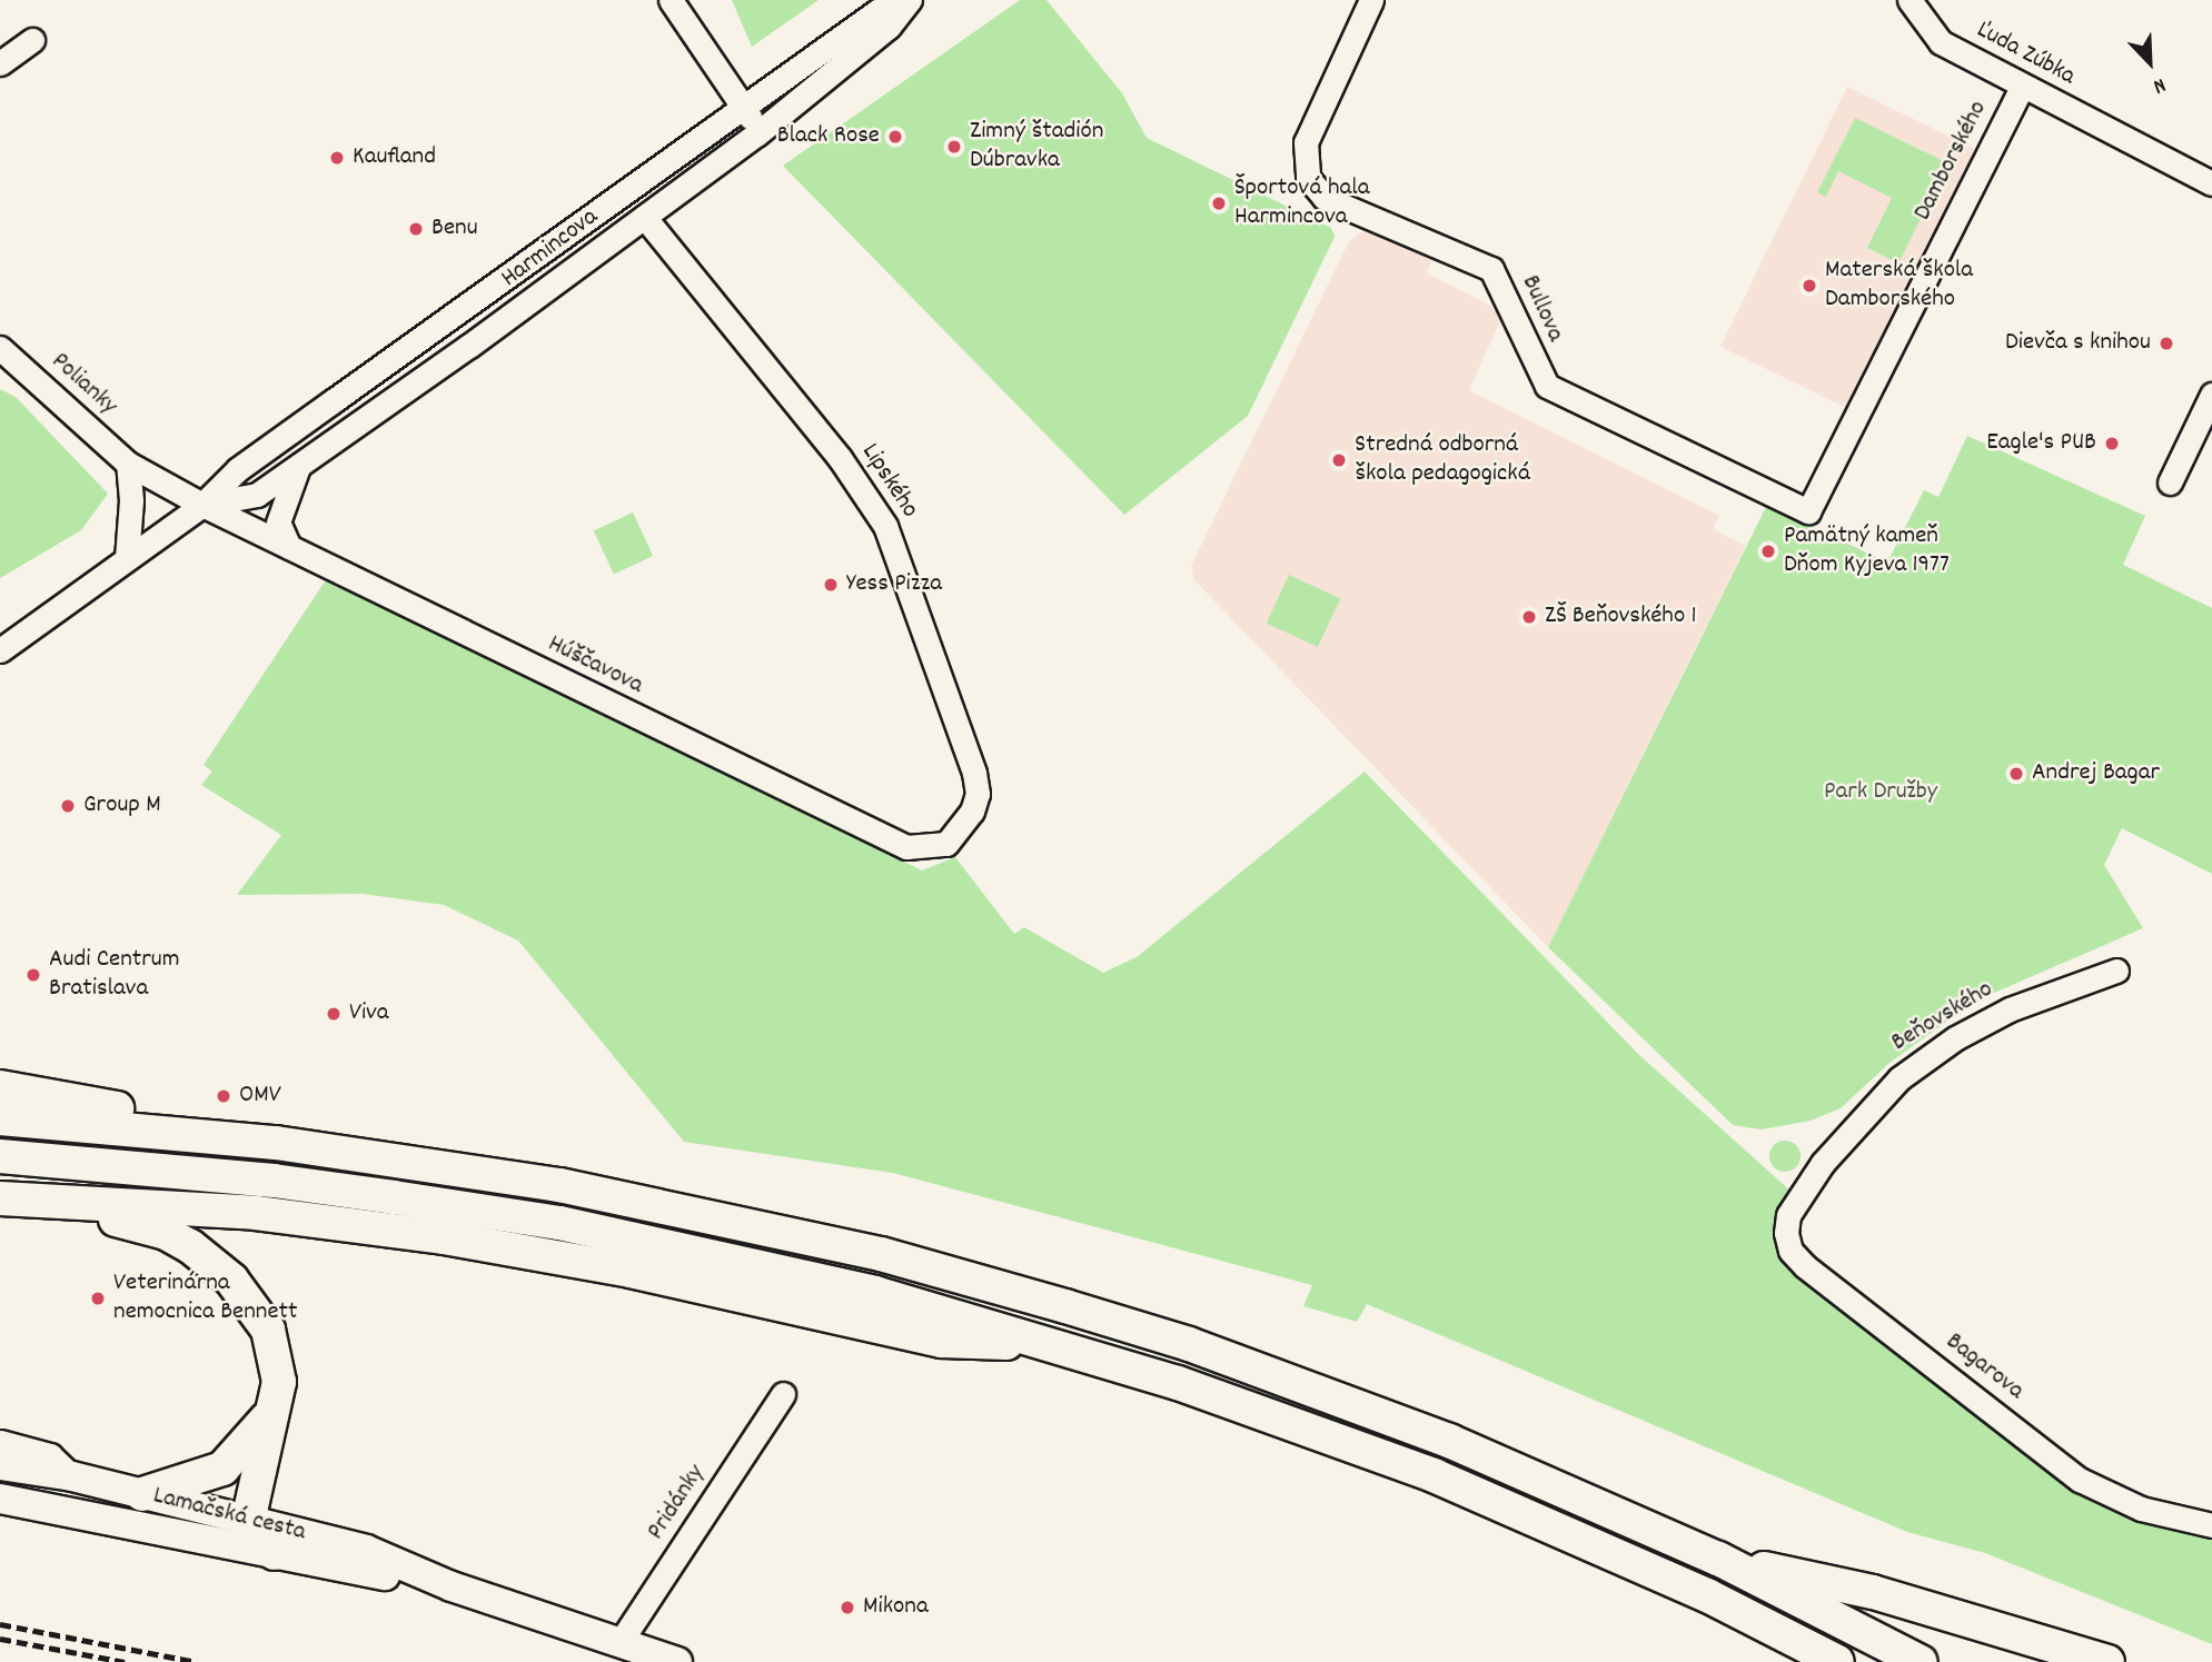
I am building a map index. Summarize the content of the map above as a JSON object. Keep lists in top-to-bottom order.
{
  "streets": {
    "main road": ["Lamačská cesta"],
    "street": [
      "Ľuda Zúbka",
      "Damborského",
      "Harmincova",
      "Bullova",
      "Polianky",
      "Lipského",
      "Húščavova",
      "Beňovského",
      "Bagarova",
      "Pridánky"
    ]
  },
  "crossings": [
    ["Ľuda Zúbka", "Damborského"],
    ["Damborského", "Bullova"],
    ["Harmincova", "Polianky"],
    ["Harmincova", "Lipského"],
    ["Harmincova", "Húščavova"],
    ["Polianky", "Húščavova"],
    ["Lipského", "Húščavova"],
    ["Beňovského", "Bagarova"],
    ["Pridánky", "Lamačská cesta"]
  ],
  "parks": ["Park Družby"],
  "places": [
    "Black Rose",
    "Zimný štadión Dúbravka",
    "Kaufland",
    "Športová hala Harmincova",
    "Benu",
    "Materská škola Damborského",
    "Dievča s knihou",
    "Eagle's PUB",
    "Stredná odborná škola pedagogická",
    "Pamätný kameň Dňom Kyjeva 1977",
    "Yess Pizza",
    "ZŠ Beňovského 1",
    "Andrej Bagar",
    "Group M",
    "Audi Centrum Bratislava",
    "Viva",
    "OMV",
    "Veterinárna nemocnica Bennett",
    "Mikona"
  ],
  "north": "bottom right"
}
